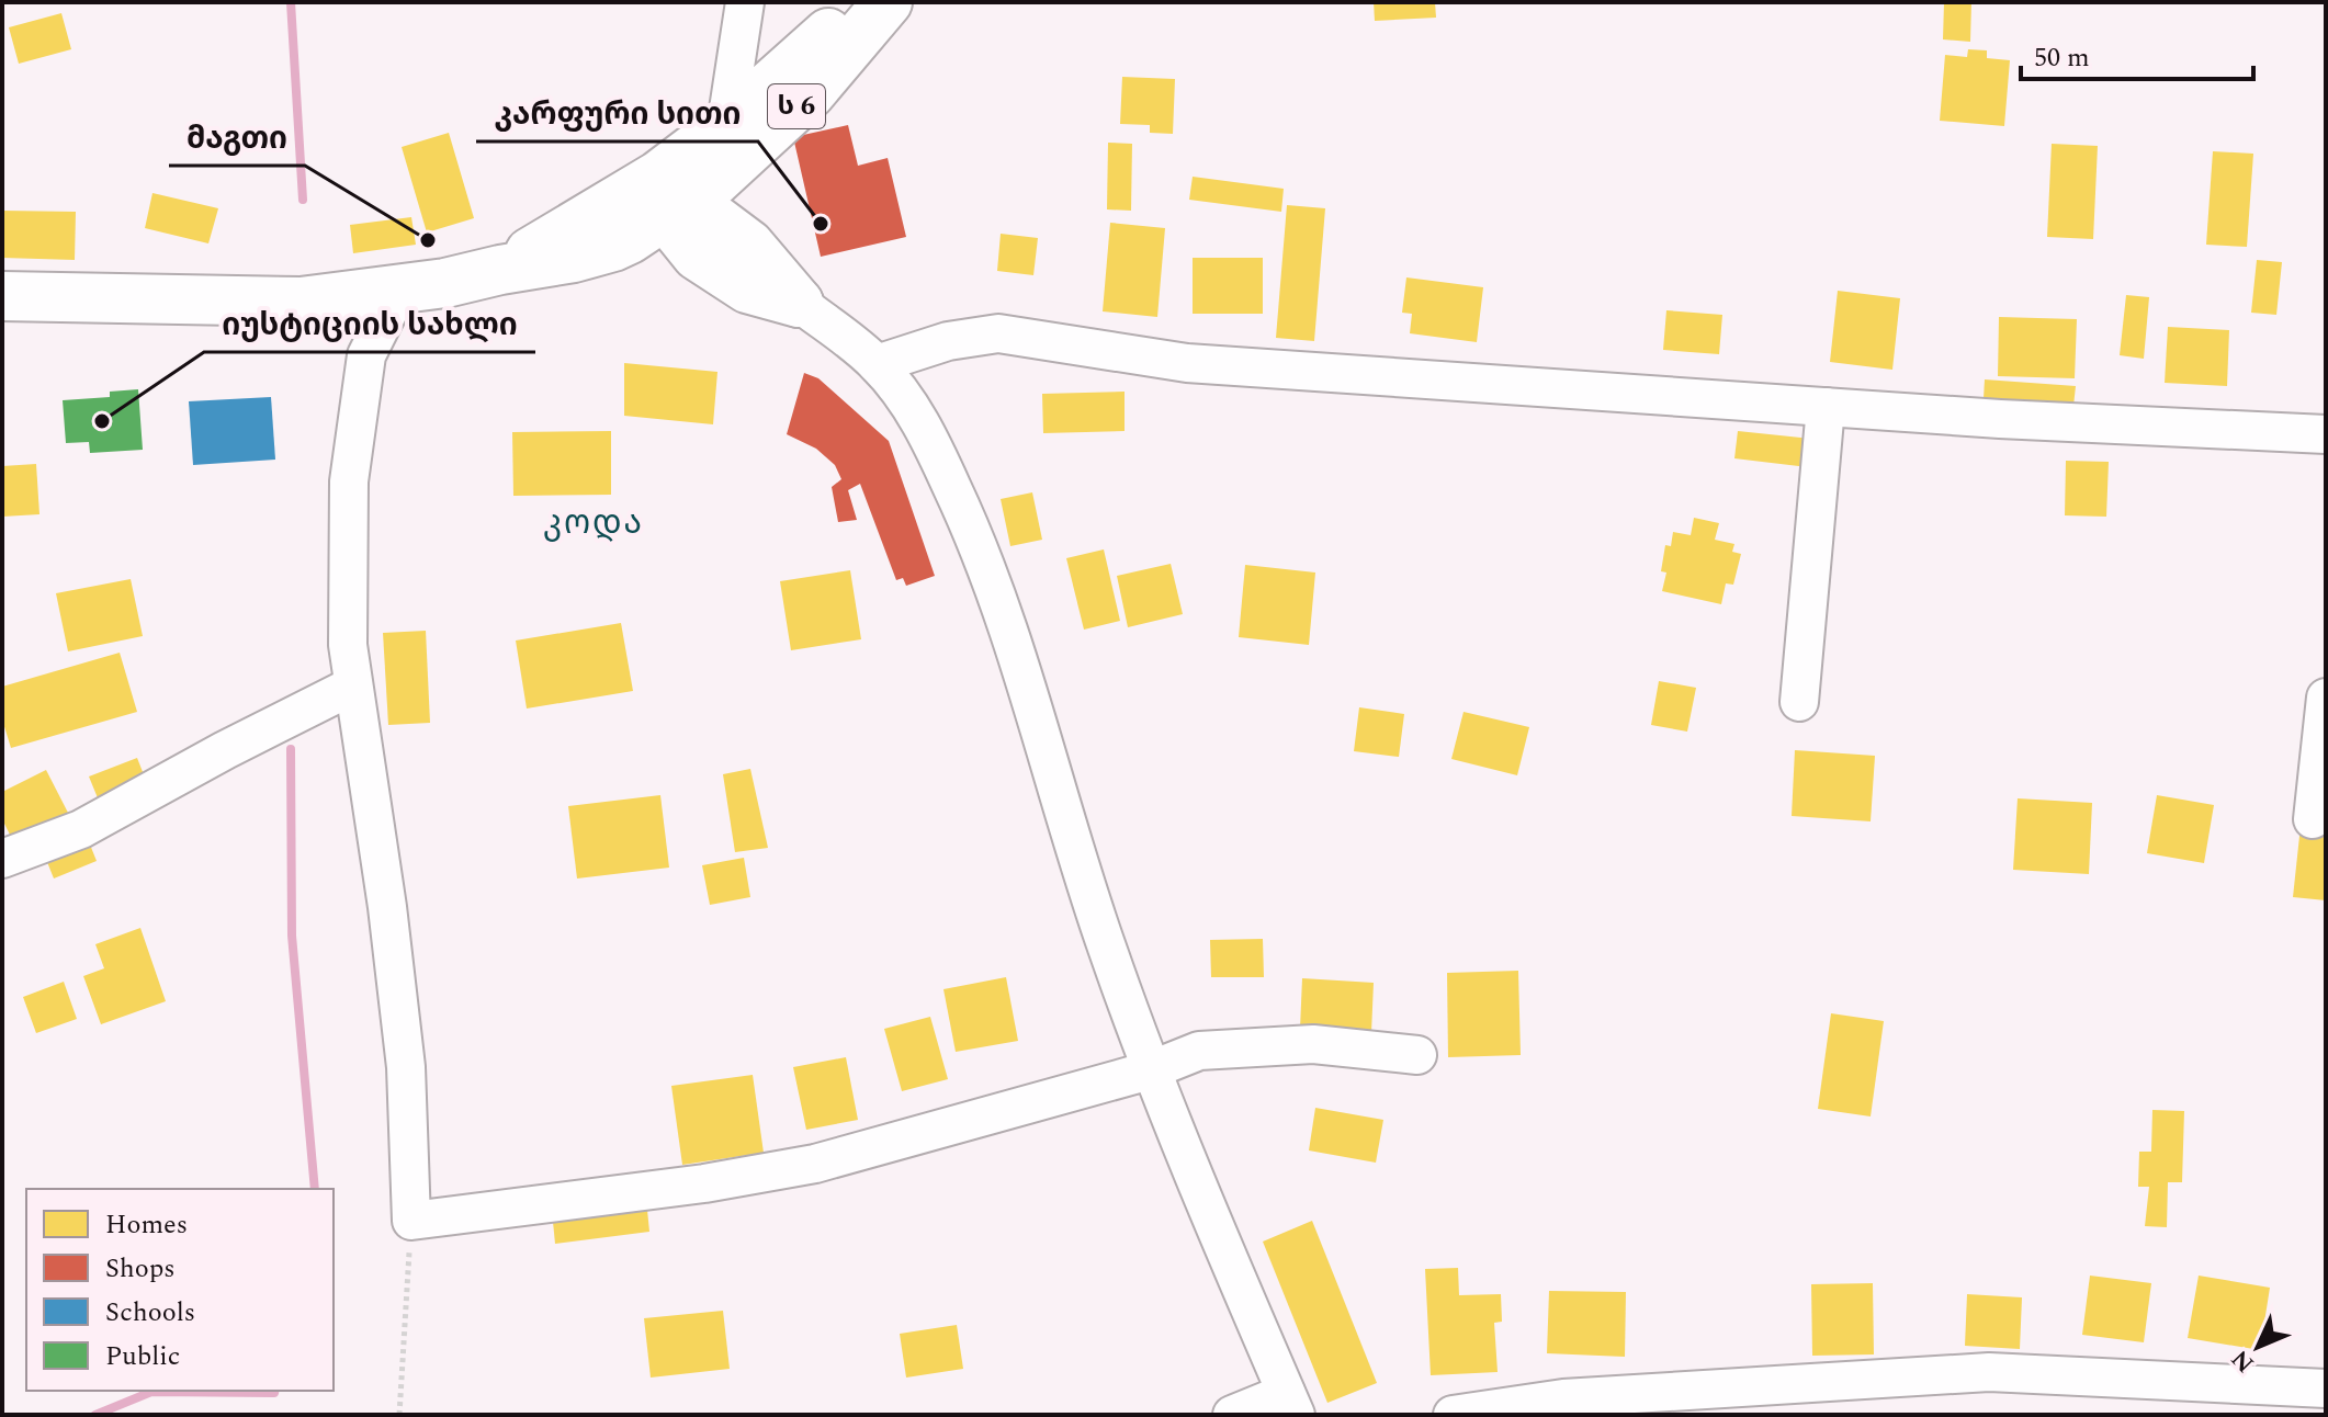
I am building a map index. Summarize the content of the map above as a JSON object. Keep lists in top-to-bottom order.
{
  "streets": {
    "highway": ["ს 6"]
  },
  "districts": ["კოდა"],
  "places": ["კარფური სითი", "მაგთი", "იუსტიციის სახლი"],
  "legend": [
    "Homes",
    "Shops",
    "Schools",
    "Public"
  ],
  "scale_bar": "50 m",
  "north": "bottom left"
}
